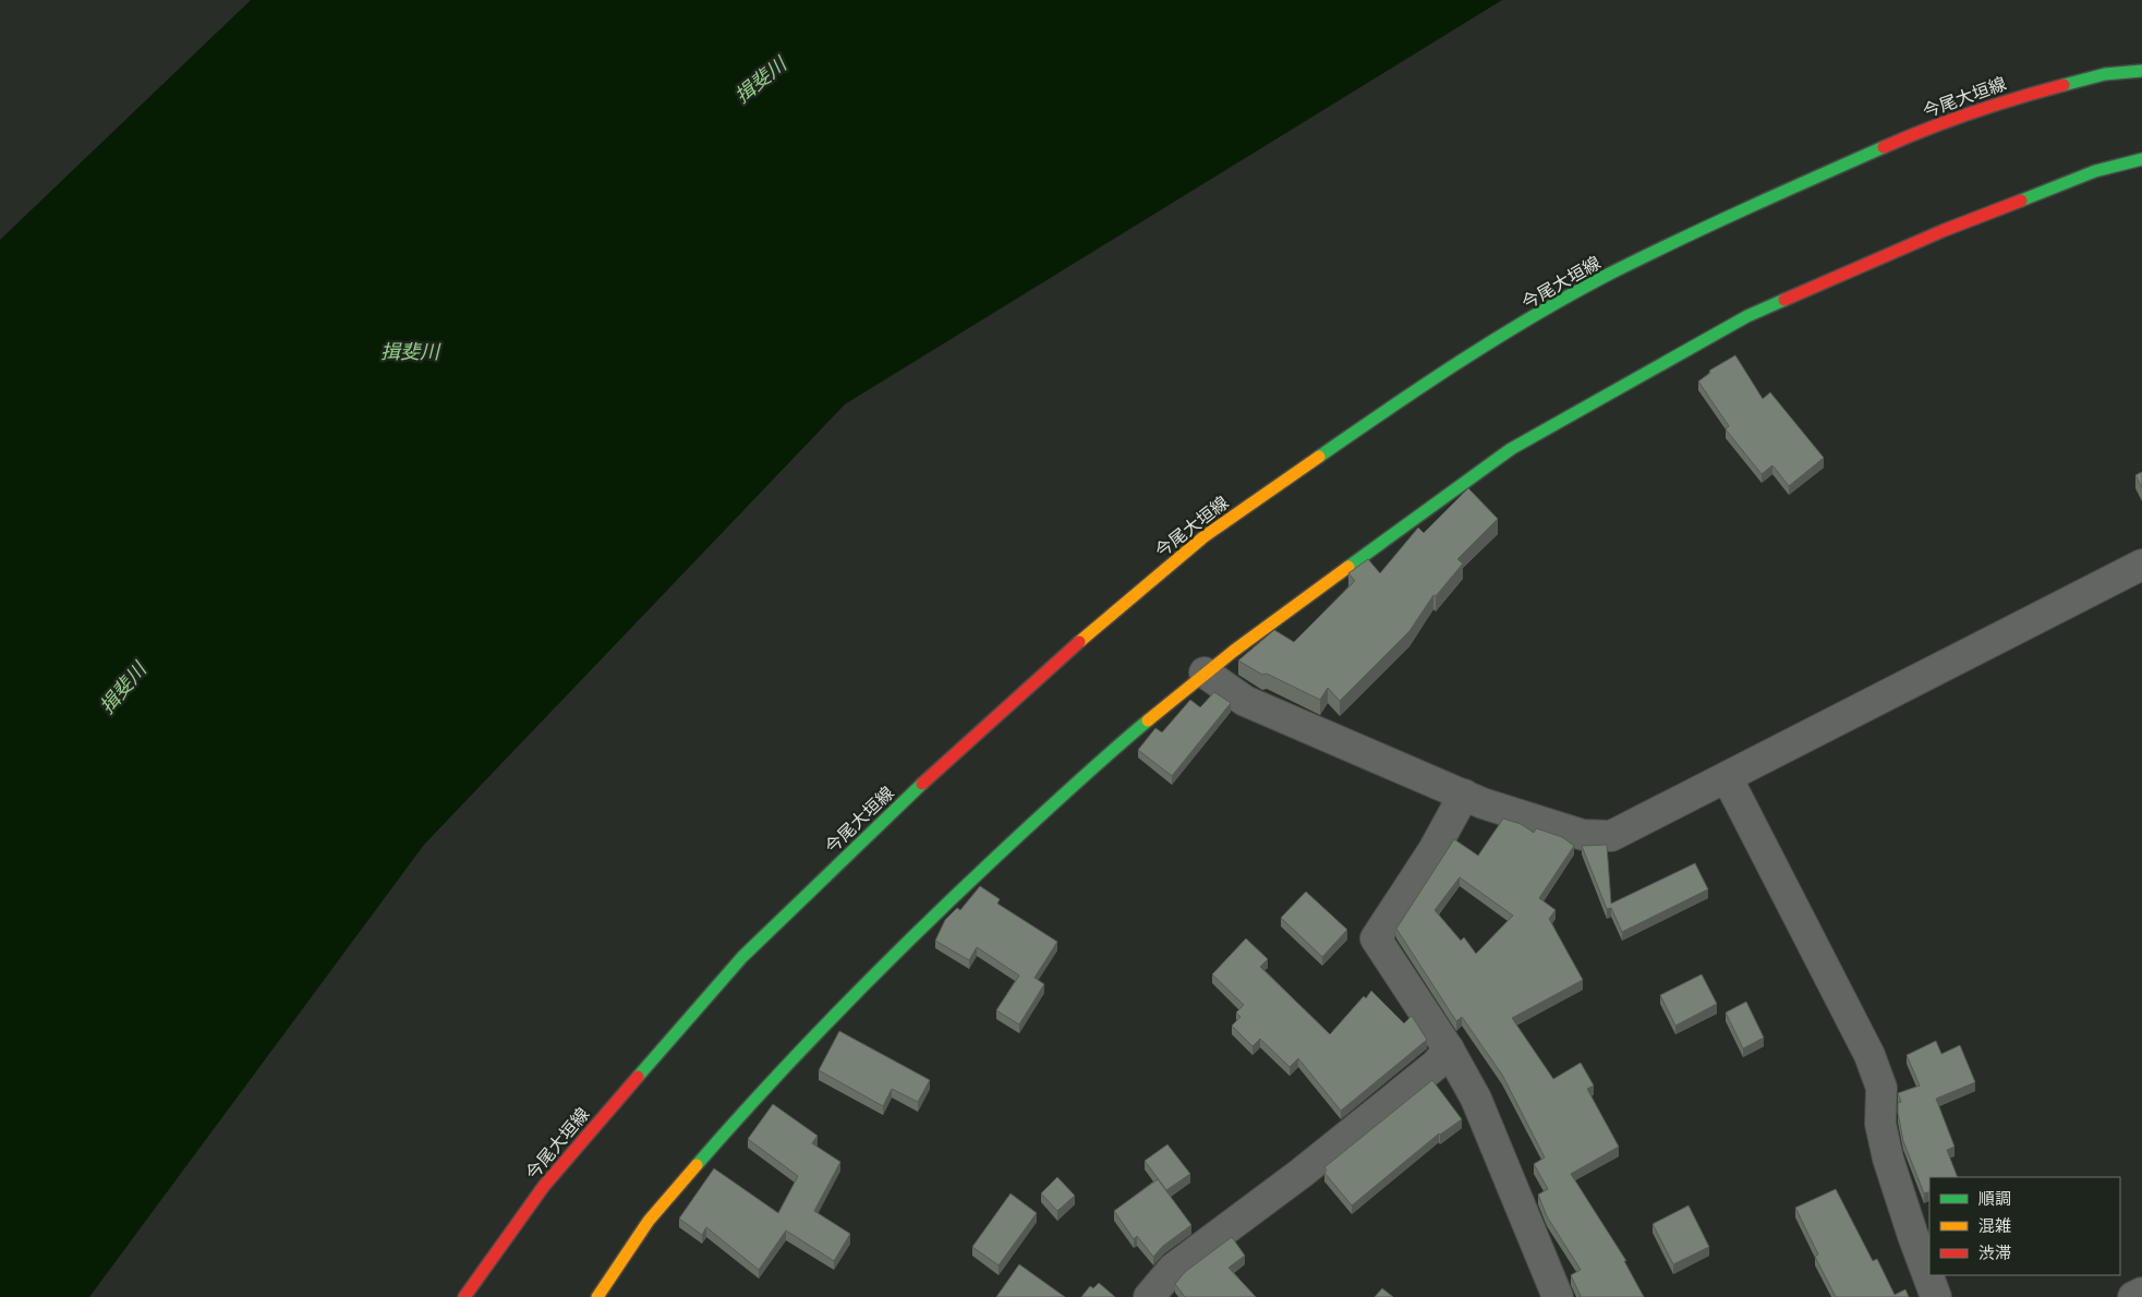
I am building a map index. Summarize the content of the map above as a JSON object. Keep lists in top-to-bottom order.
{
  "streets": {
    "main road": ["今尾大垣線"]
  },
  "water": ["揖斐川"],
  "legend": ["順調", "混雑", "渋滞"]
}
